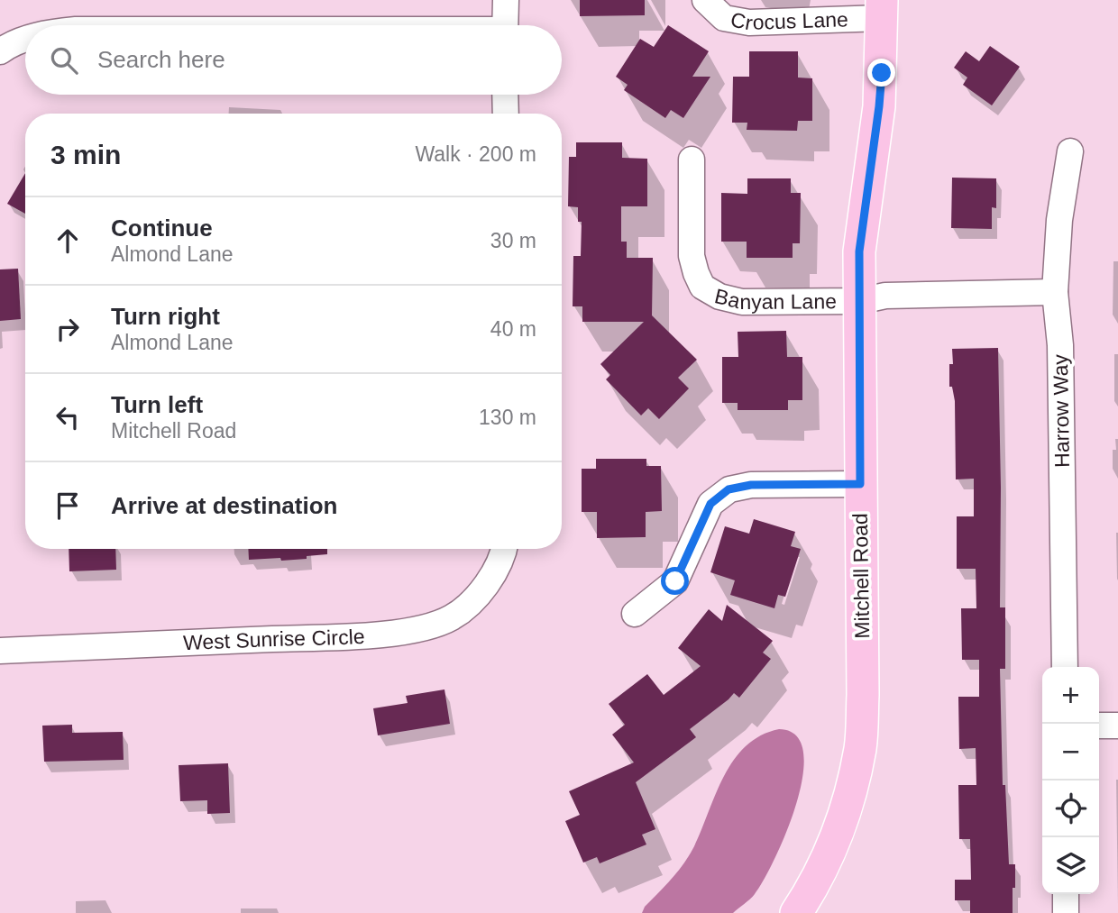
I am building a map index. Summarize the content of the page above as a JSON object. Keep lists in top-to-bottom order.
{
  "streets": {
    "main road": ["Mitchell Road"],
    "street": [
      "Crocus Lane",
      "Banyan Lane",
      "Harrow Way",
      "West Sunrise Circle"
    ]
  },
  "crossings": [
    ["Crocus Lane", "Mitchell Road"],
    ["Banyan Lane", "Harrow Way"],
    ["Banyan Lane", "Mitchell Road"]
  ],
  "page": {
    "search": "Search here",
    "heading": ["3 min", "Walk · 200 m"],
    "list": [
      ["Continue", "Almond Lane", "30 m"],
      ["Turn right", "Almond Lane", "40 m"],
      ["Turn left", "Mitchell Road", "130 m"],
      "Arrive at destination"
    ],
    "map_buttons": ["+", "−"]
  }
}
